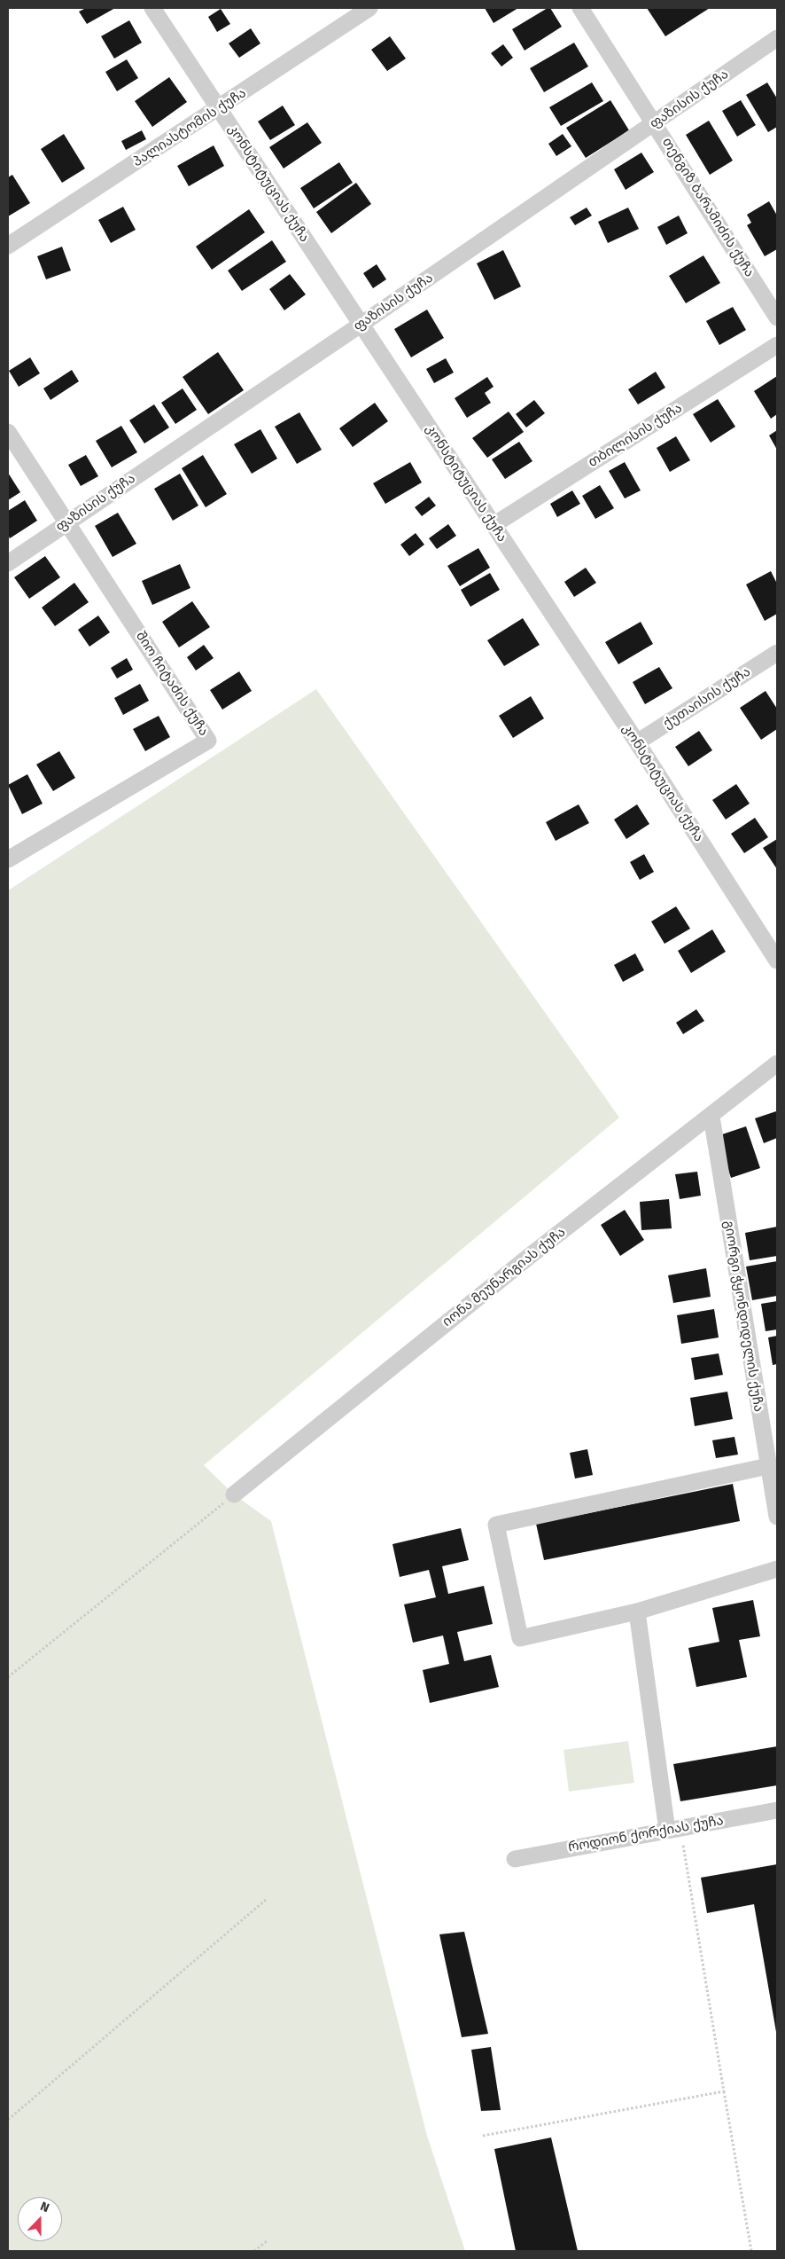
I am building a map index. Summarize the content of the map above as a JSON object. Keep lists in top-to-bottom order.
{
  "streets": {
    "street": [
      "ფაზისის ქუჩა",
      "პალიასტომის ქუჩა",
      "კონსტიტუციას ქუჩა",
      "თენგიზ ბარამიძის ქუჩა",
      "თბილისის ქუჩა",
      "შიო ჩიტაძის ქუჩა",
      "ქუთაისის ქუჩა",
      "იონა მეუნარგიას ქუჩა",
      "გიორგი ჭყონდიდელის ქუჩა",
      "როდიონ ქორქიას ქუჩა"
    ]
  },
  "crossings": [
    ["ფაზისის ქუჩა", "კონსტიტუციას ქუჩა"],
    ["ფაზისის ქუჩა", "თენგიზ ბარამიძის ქუჩა"],
    ["ფაზისის ქუჩა", "შიო ჩიტაძის ქუჩა"],
    ["პალიასტომის ქუჩა", "კონსტიტუციას ქუჩა"],
    ["კონსტიტუციას ქუჩა", "თბილისის ქუჩა"],
    ["კონსტიტუციას ქუჩა", "ქუთაისის ქუჩა"],
    ["იონა მეუნარგიას ქუჩა", "გიორგი ჭყონდიდელის ქუჩა"]
  ],
  "north": "top"
}
